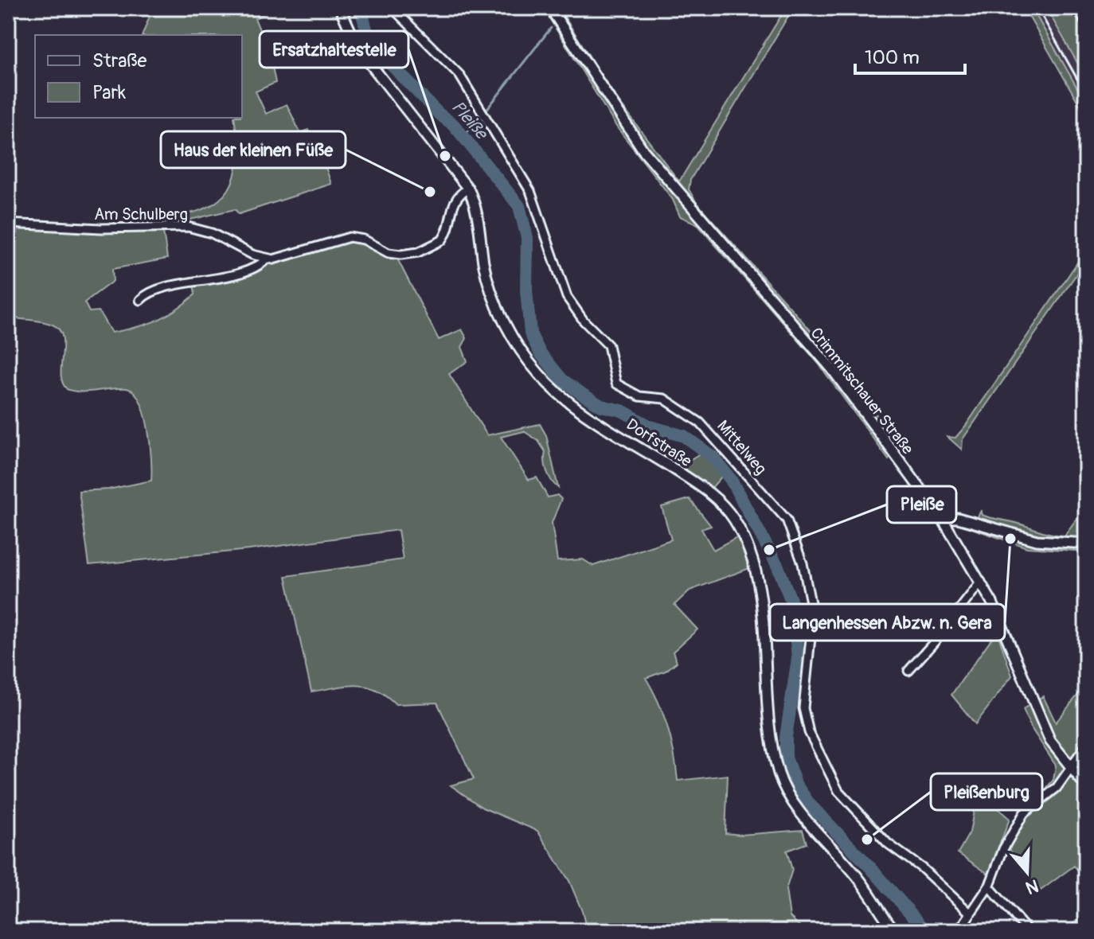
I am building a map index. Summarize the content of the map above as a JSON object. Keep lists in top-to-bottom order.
{
  "streets": {
    "street": [
      "Am Schulberg",
      "Crimmitschauer Straße",
      "Dorfstraße",
      "Mittelweg"
    ]
  },
  "water": ["Pleiße"],
  "places": [
    "Ersatzhaltestelle",
    "Haus der kleinen Füße",
    "Langenhessen Abzw. n. Gera",
    "Pleiße",
    "Pleißenburg"
  ],
  "legend": ["Straße", "Park"],
  "scale_bar": "100 m",
  "north": "bottom"
}
